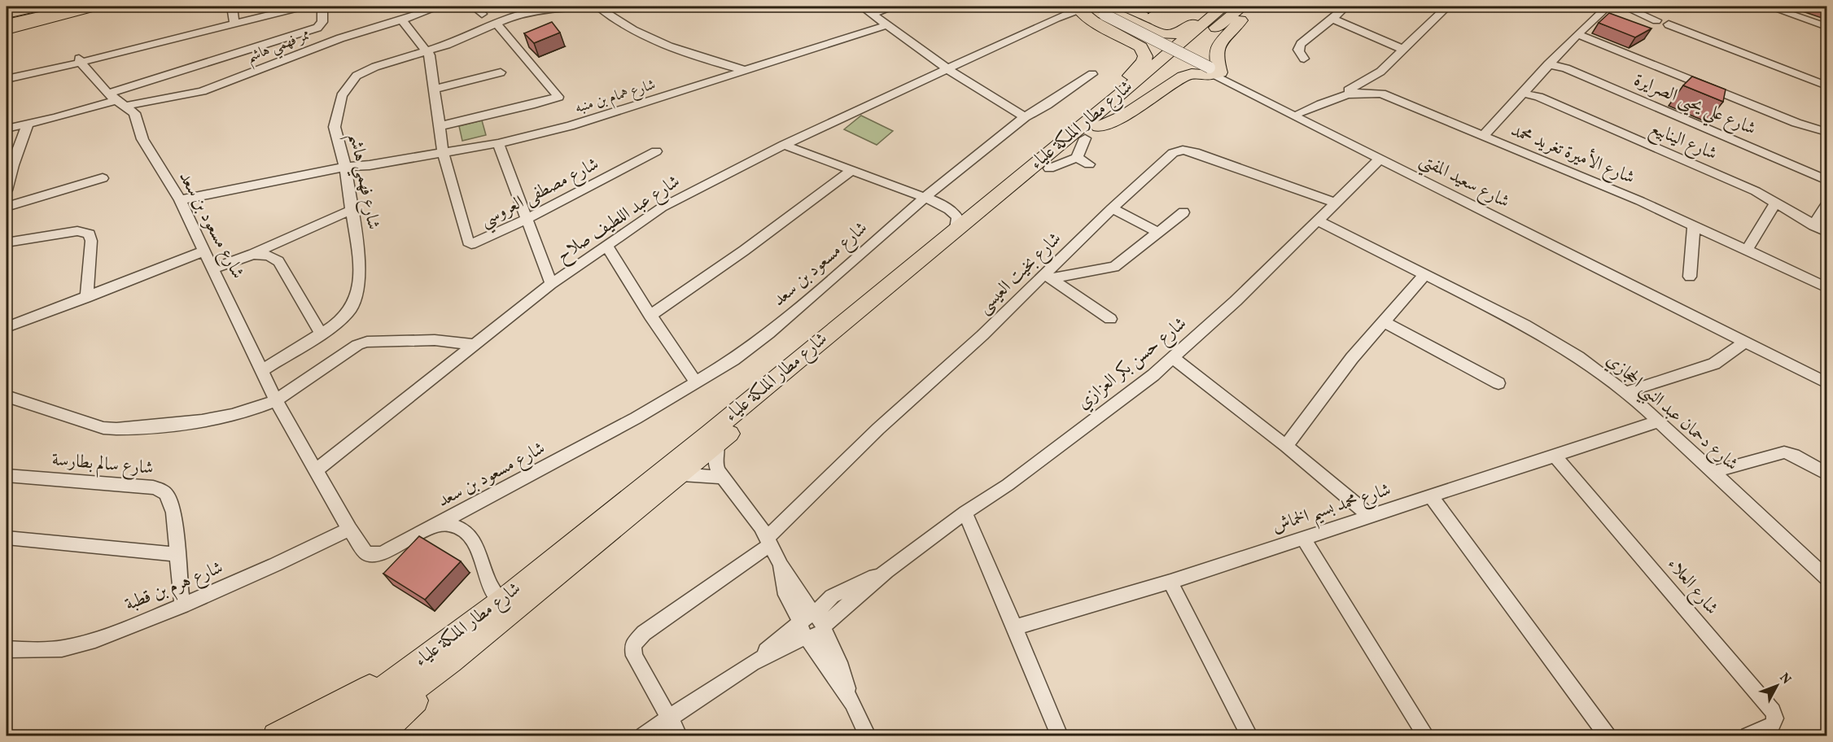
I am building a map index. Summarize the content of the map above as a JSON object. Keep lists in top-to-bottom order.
{
  "streets": {
    "highway": ["شارع مطار الملكة علياء"],
    "street": [
      "ممر فهمي هاشم",
      "شارع همام بن منبه",
      "شارع علي يحيى الصرايرة",
      "شارع الينابيع",
      "شارع الأميرة تغريد محمد",
      "شارع فهمي هاشم",
      "شارع سعيد المفتي",
      "شارع مصطفى العروسي",
      "شارع عبد اللطيف صلاح",
      "شارع مسعود بن سعد",
      "شارع بخيت العيسى",
      "شارع حسن بكر العزازي",
      "شارع دحمان عبد النبي الحجازي",
      "شارع سالم بطارسة",
      "شارع محمد بسيم الخماش",
      "شارع هرم بن قطبة",
      "شارع العلاء"
    ]
  },
  "crossings": [
    ["ممر فهمي هاشم", "شارع مسعود بن سعد"],
    ["شارع همام بن منبه", "شارع فهمي هاشم"],
    ["شارع همام بن منبه", "شارع مصطفى العروسي"],
    ["شارع همام بن منبه", "شارع مسعود بن سعد"],
    ["شارع الأميرة تغريد محمد", "شارع سعيد المفتي"],
    ["شارع فهمي هاشم", "شارع مسعود بن سعد"],
    ["شارع سعيد المفتي", "شارع عبد اللطيف صلاح"],
    ["شارع سعيد المفتي", "شارع حسن بكر العزازي"],
    ["شارع عبد اللطيف صلاح", "شارع مسعود بن سعد"],
    ["شارع مسعود بن سعد", "شارع هرم بن قطبة"],
    ["شارع بخيت العيسى", "شارع حسن بكر العزازي"],
    ["شارع حسن بكر العزازي", "شارع دحمان عبد النبي الحجازي"],
    ["شارع دحمان عبد النبي الحجازي", "شارع محمد بسيم الخماش"],
    ["شارع سالم بطارسة", "شارع هرم بن قطبة"],
    ["شارع محمد بسيم الخماش", "شارع العلاء"]
  ],
  "north": "top right"
}
